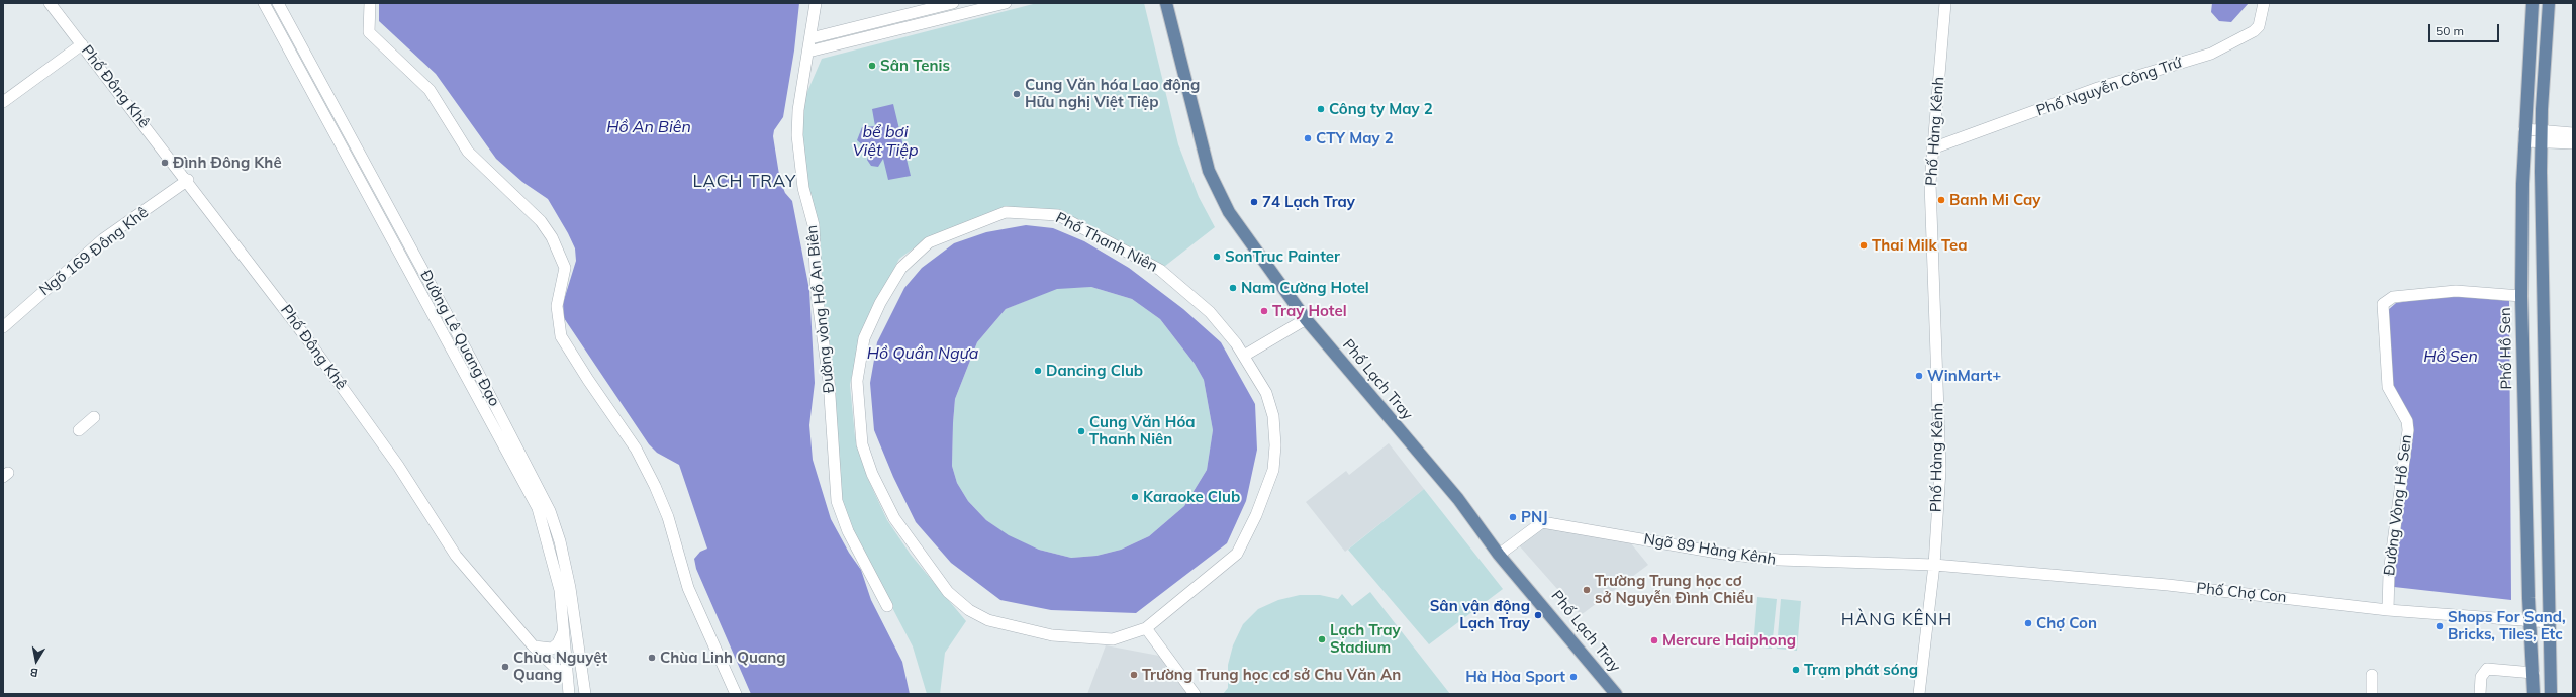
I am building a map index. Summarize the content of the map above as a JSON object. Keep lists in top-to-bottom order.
{
  "streets": {
    "main road": ["Phố Hồ Sen", "Phố Lạch Tray"],
    "street": [
      "Phố Đông Khê",
      "Phố Nguyễn Công Trứ",
      "Phố Hàng Kênh",
      "Phố Thanh Niên",
      "Ngõ 169 Đông Khê",
      "Đường vòng Hồ An Biên",
      "Đường Lê Quang Đạo",
      "Đường Vòng Hồ Sen",
      "Ngõ 89 Hàng Kênh",
      "Phố Chợ Con"
    ]
  },
  "crossings": [
    ["Phố Đông Khê", "Ngõ 169 Đông Khê"],
    ["Phố Đông Khê", "Đường Lê Quang Đạo"],
    ["Phố Nguyễn Công Trứ", "Phố Hàng Kênh"],
    ["Phố Hàng Kênh", "Ngõ 89 Hàng Kênh"],
    ["Phố Hàng Kênh", "Phố Chợ Con"],
    ["Phố Hồ Sen", "Đường Vòng Hồ Sen"],
    ["Phố Hồ Sen", "Phố Chợ Con"],
    ["Phố Lạch Tray", "Ngõ 89 Hàng Kênh"],
    ["Đường Vòng Hồ Sen", "Phố Chợ Con"],
    ["Ngõ 89 Hàng Kênh", "Phố Chợ Con"]
  ],
  "districts": ["LẠCH TRAY", "HÀNG KÊNH"],
  "water": [
    "Hồ An Biên",
    "bể bơi Việt Tiệp",
    "Hồ Quần Ngựa",
    "Hồ Sen"
  ],
  "places": [
    "Sân Tenis",
    "Cung Văn hóa Lao động Hữu nghị Việt Tiệp",
    "Công ty May 2",
    "CTY May 2",
    "Đình Đông Khê",
    "Banh Mi Cay",
    "74 Lạch Tray",
    "Thai Milk Tea",
    "SonTruc Painter",
    "Nam Cường Hotel",
    "Tray Hotel",
    "Dancing Club",
    "WinMart+",
    "Cung Văn Hóa Thanh Niên",
    "Karaoke Club",
    "PNJ",
    "Trường Trung học cơ sở Nguyễn Đình Chiểu",
    "Sân vận động Lạch Tray",
    "Chợ Con",
    "Shops For Sand, Bricks, Tiles, Etc",
    "Lạch Tray Stadium",
    "Mercure Haiphong",
    "Chùa Linh Quang",
    "Chùa Nguyệt Quang",
    "Trạm phát sóng",
    "Trường Trung học cơ sở Chu Văn An",
    "Hà Hòa Sport"
  ],
  "scale_bar": "50 m",
  "north": "bottom"
}
